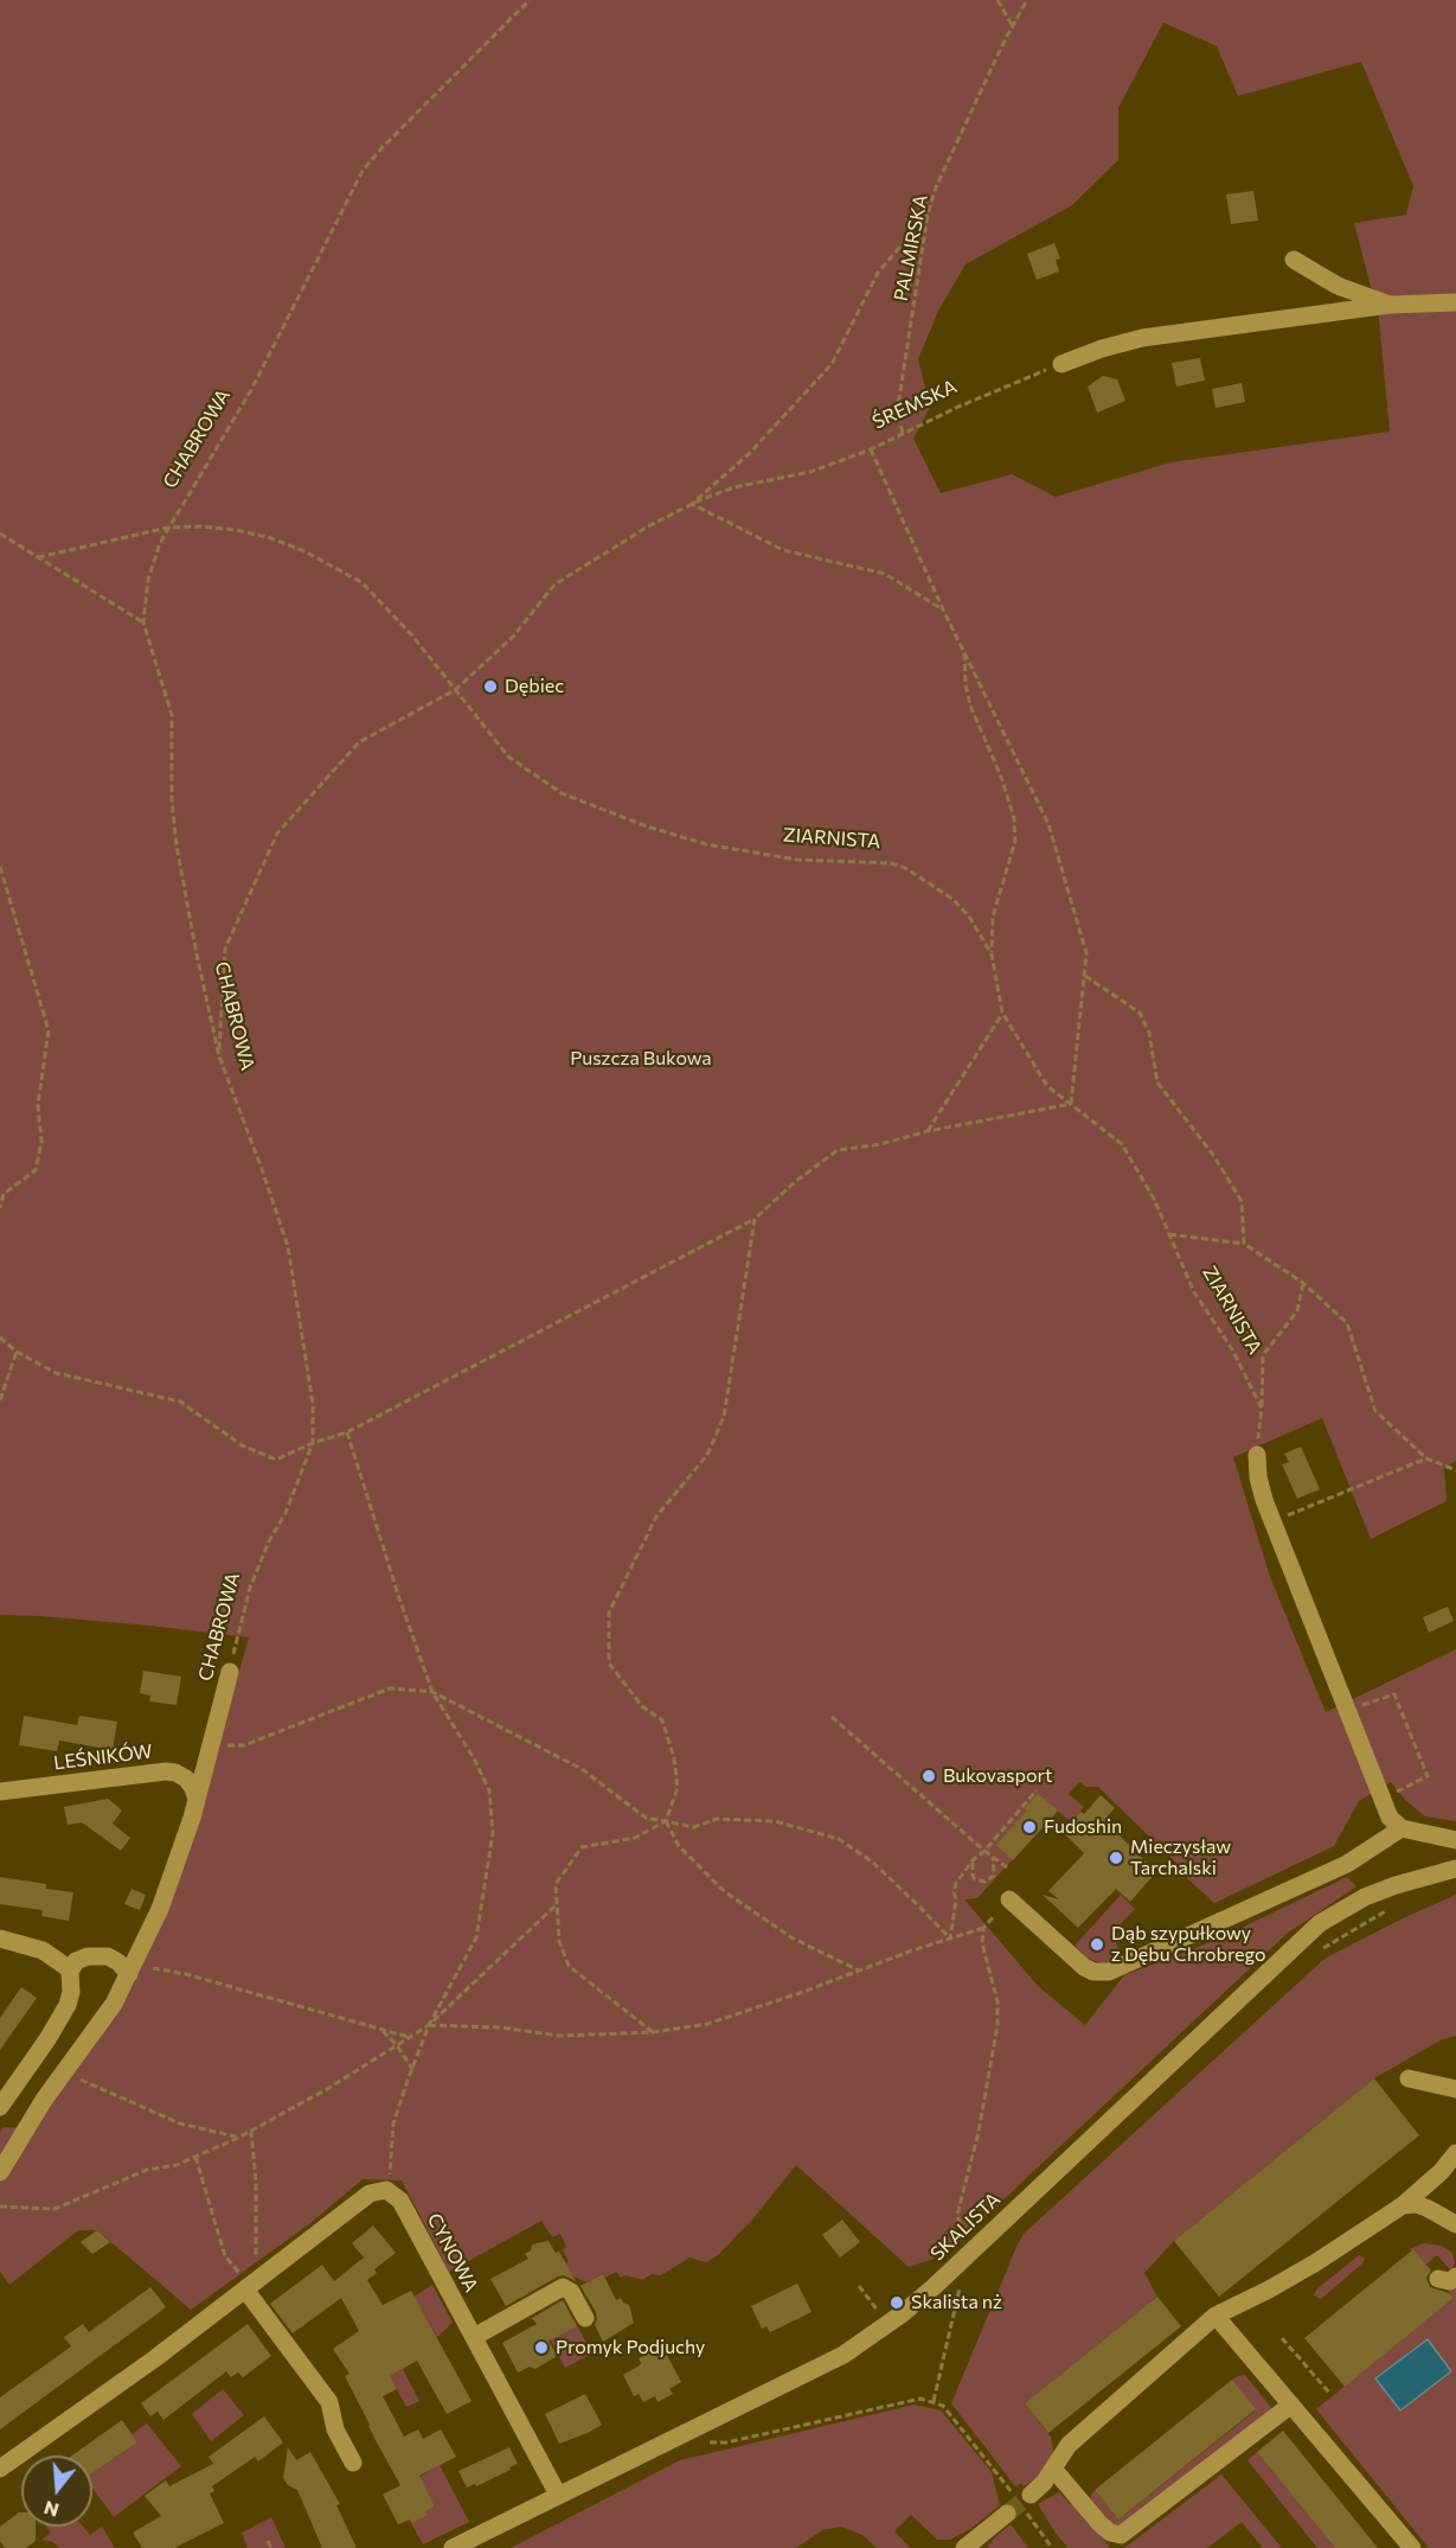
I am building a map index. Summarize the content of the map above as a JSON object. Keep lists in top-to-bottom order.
{
  "streets": {
    "street": [
      "CHABROWA",
      "LEŚNIKÓW",
      "SKALISTA",
      "CYNOWA"
    ],
    "path": ["PALMIRSKA", "ŚREMSKA", "ZIARNISTA"]
  },
  "crossings": [
    ["PALMIRSKA", "ŚREMSKA"],
    ["ŚREMSKA", "CHABROWA"],
    ["ŚREMSKA", "ZIARNISTA"],
    ["CHABROWA", "ZIARNISTA"],
    ["CHABROWA", "LEŚNIKÓW"],
    ["SKALISTA", "CYNOWA"]
  ],
  "parks": ["Puszcza Bukowa"],
  "places": [
    "Dębiec",
    "Bukovasport",
    "Fudoshin",
    "Mieczysław Tarchalski",
    "Dąb szypułkowy z Dębu Chrobrego",
    "Skalista nż",
    "Promyk Podjuchy"
  ],
  "north": "bottom"
}
